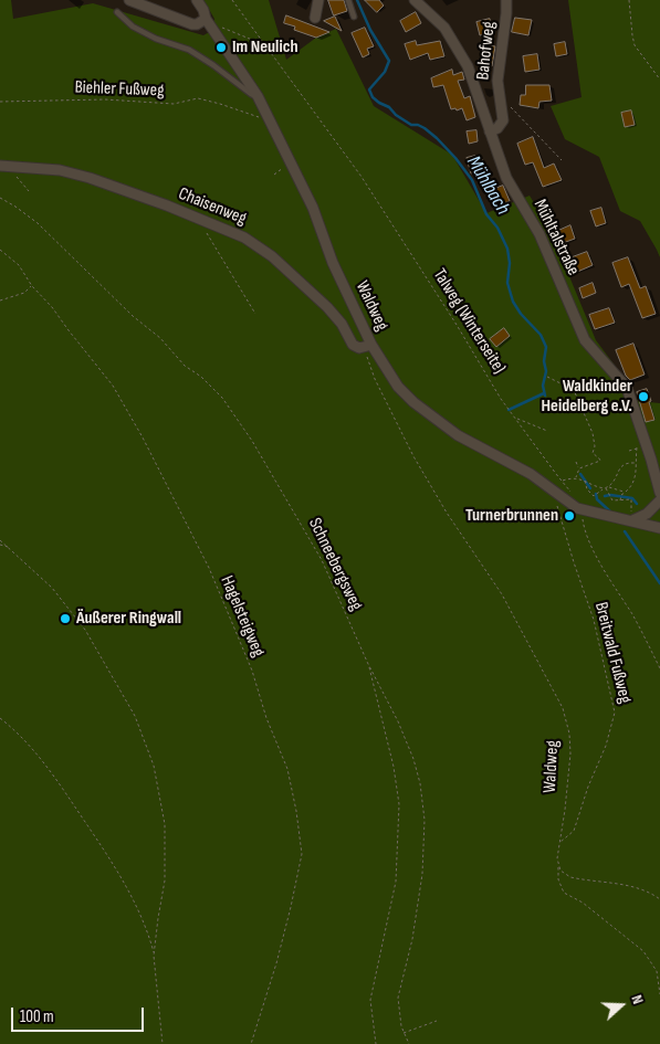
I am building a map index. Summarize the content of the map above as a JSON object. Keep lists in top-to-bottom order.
{
  "streets": {
    "street": [
      "Bahofweg",
      "Chaisenweg",
      "Mühltalstraße",
      "Waldweg"
    ],
    "path": [
      "Biehler Fußweg",
      "Talweg (Winterseite)",
      "Schneebergsweg",
      "Hagelsteigweg",
      "Breitwald Fußweg"
    ]
  },
  "crossings": [
    ["Bahofweg", "Mühltalstraße"],
    ["Chaisenweg", "Waldweg"],
    ["Waldweg", "Breitwald Fußweg"]
  ],
  "water": ["Mühlbach"],
  "places": [
    "Im Neulich",
    "Waldkinder Heidelberg e.V.",
    "Turnerbrunnen",
    "Äußerer Ringwall"
  ],
  "scale_bar": "100 m",
  "north": "right"
}
